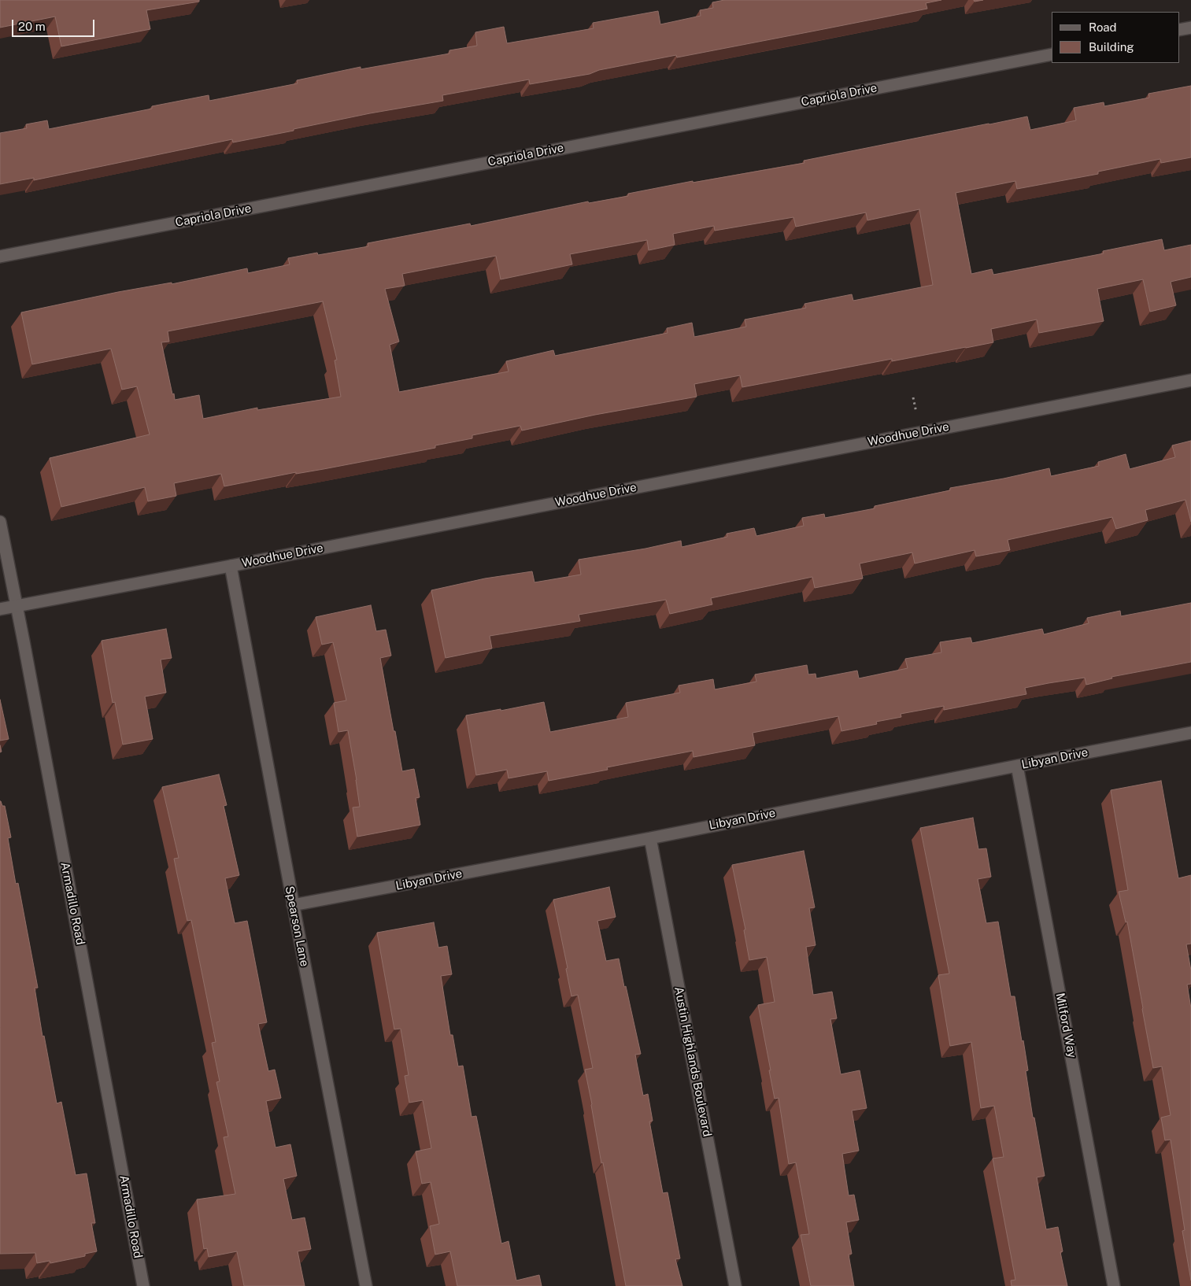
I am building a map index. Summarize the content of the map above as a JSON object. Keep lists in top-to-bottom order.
{
  "streets": {
    "street": [
      "Capriola Drive",
      "Woodhue Drive",
      "Libyan Drive",
      "Armadillo Road",
      "Spearson Lane",
      "Milford Way",
      "Austin Highlands Boulevard"
    ]
  },
  "crossings": [
    ["Woodhue Drive", "Armadillo Road"],
    ["Woodhue Drive", "Spearson Lane"],
    ["Libyan Drive", "Spearson Lane"],
    ["Libyan Drive", "Milford Way"],
    ["Libyan Drive", "Austin Highlands Boulevard"]
  ],
  "legend": ["Road", "Building"],
  "scale_bar": "20 m"
}
